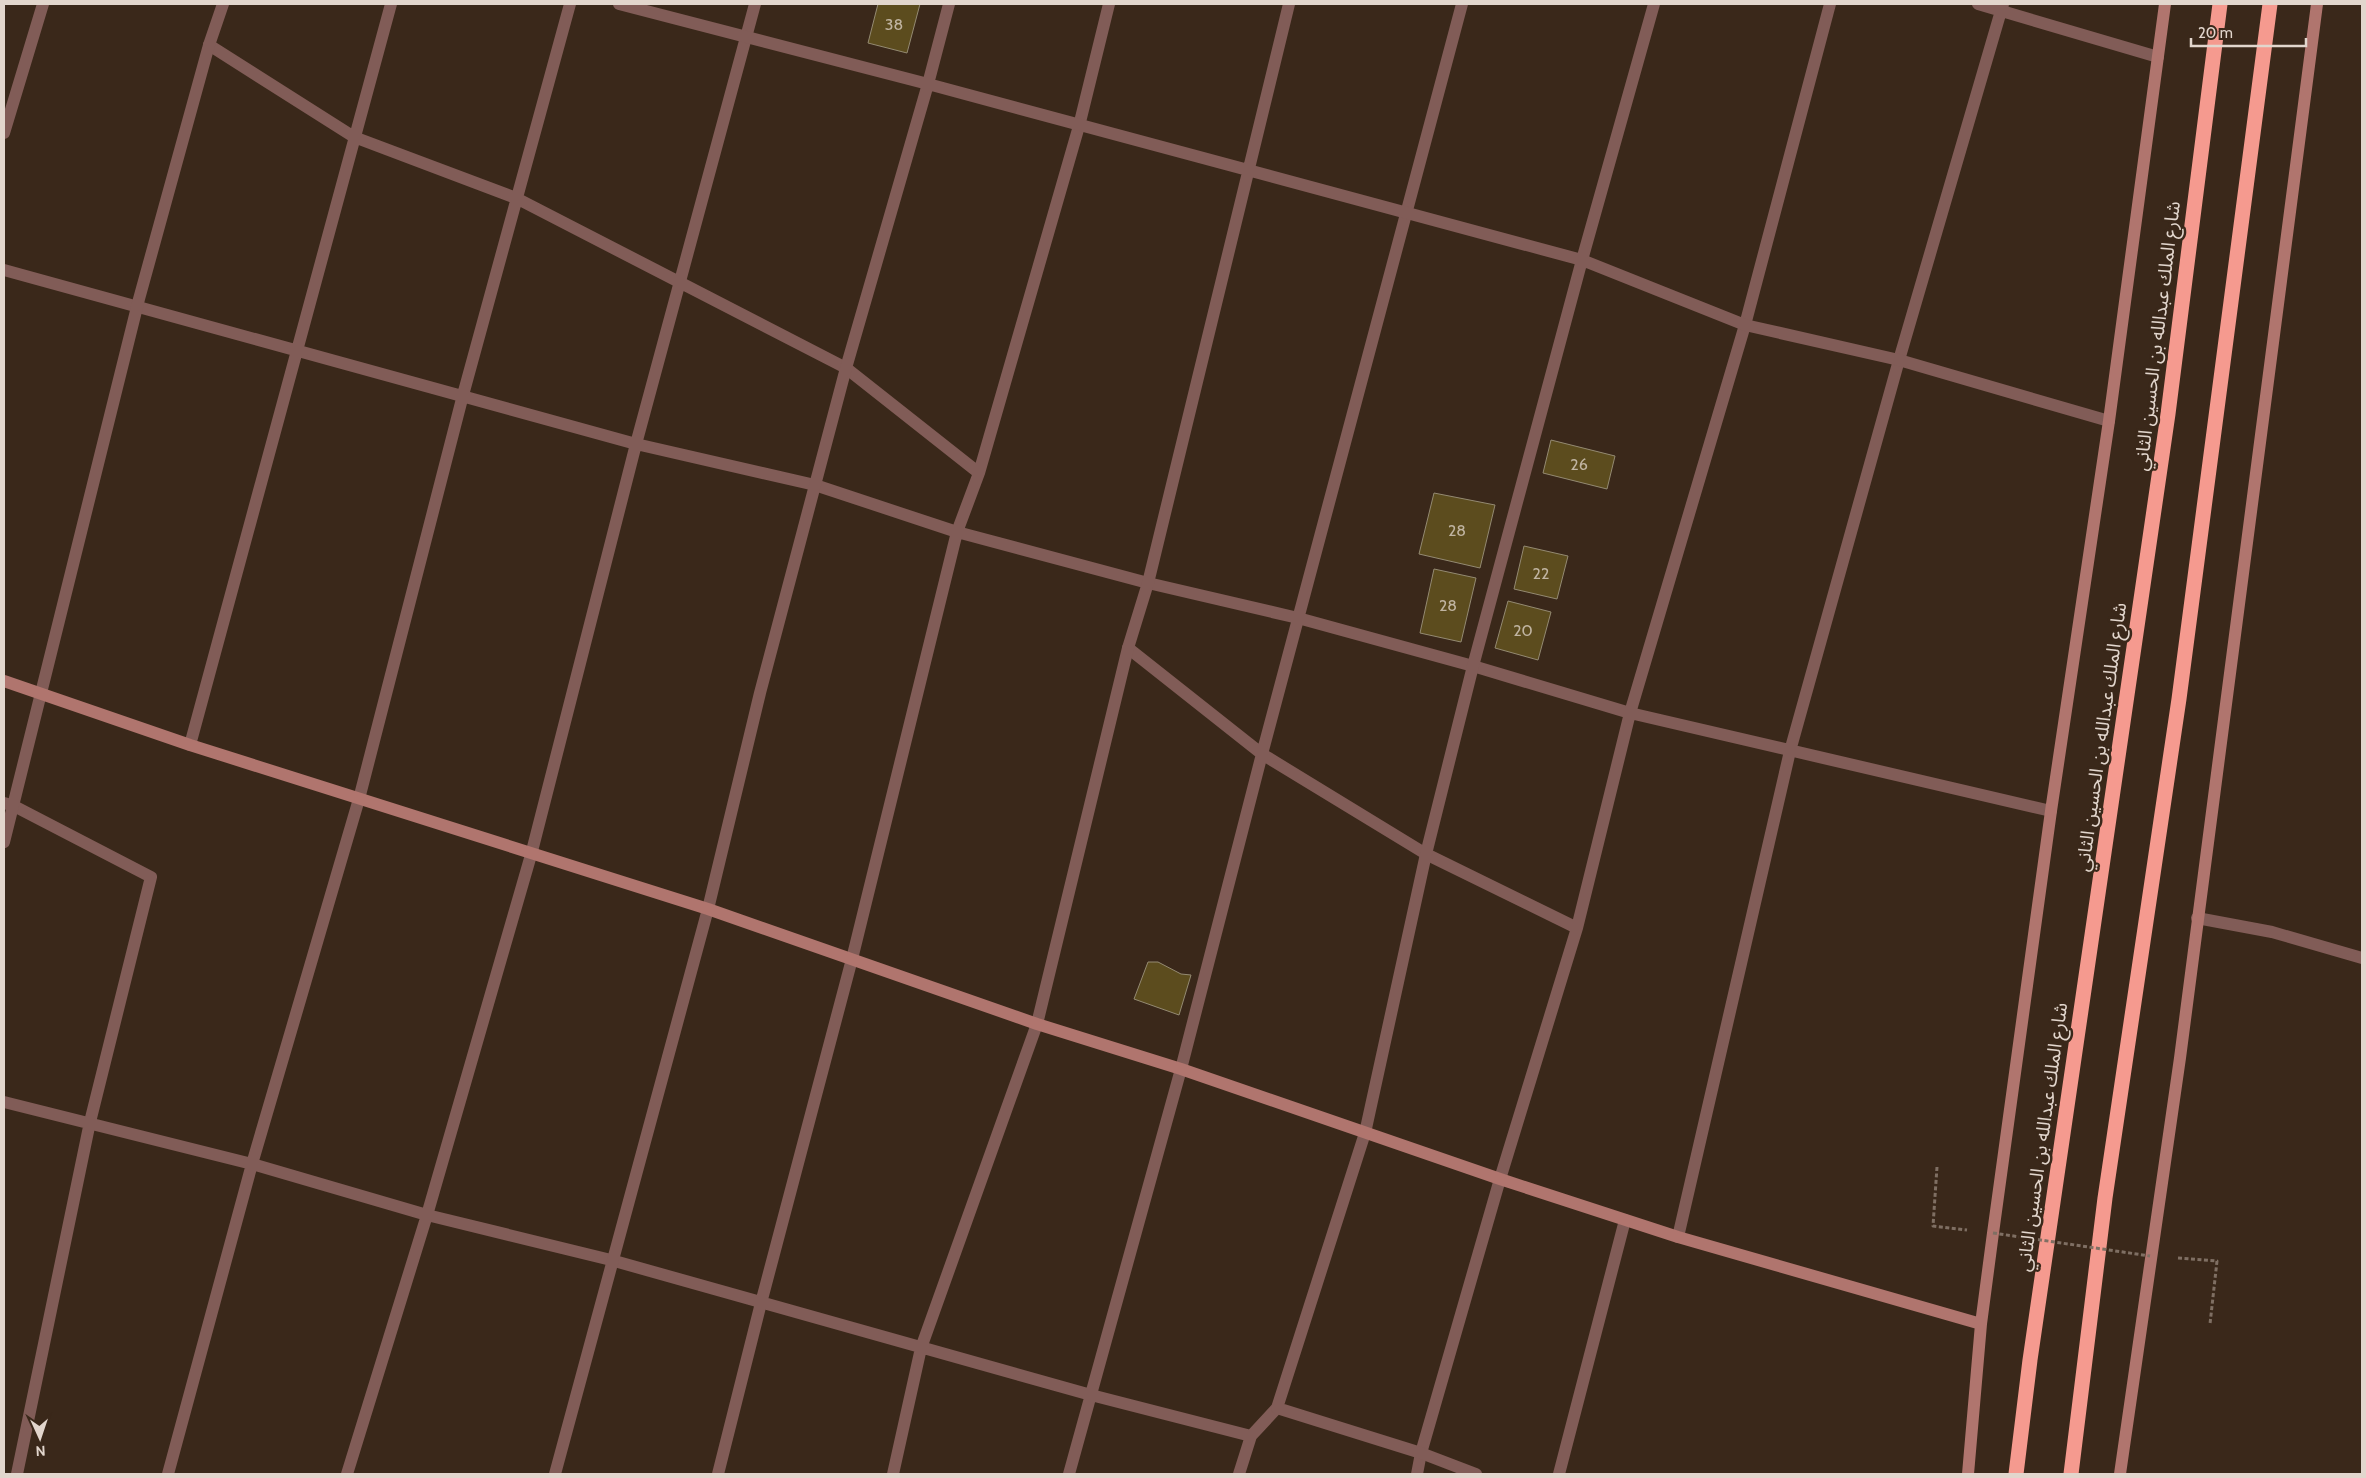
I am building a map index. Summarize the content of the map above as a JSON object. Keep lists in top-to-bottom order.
{
  "streets": {
    "highway": ["شارع الملك عبدالله بن الحسين الثاني"]
  },
  "house_numbers": [
    "38",
    "26",
    "28",
    "22",
    "28",
    "20"
  ],
  "scale_bar": "20 m",
  "north": "bottom"
}
